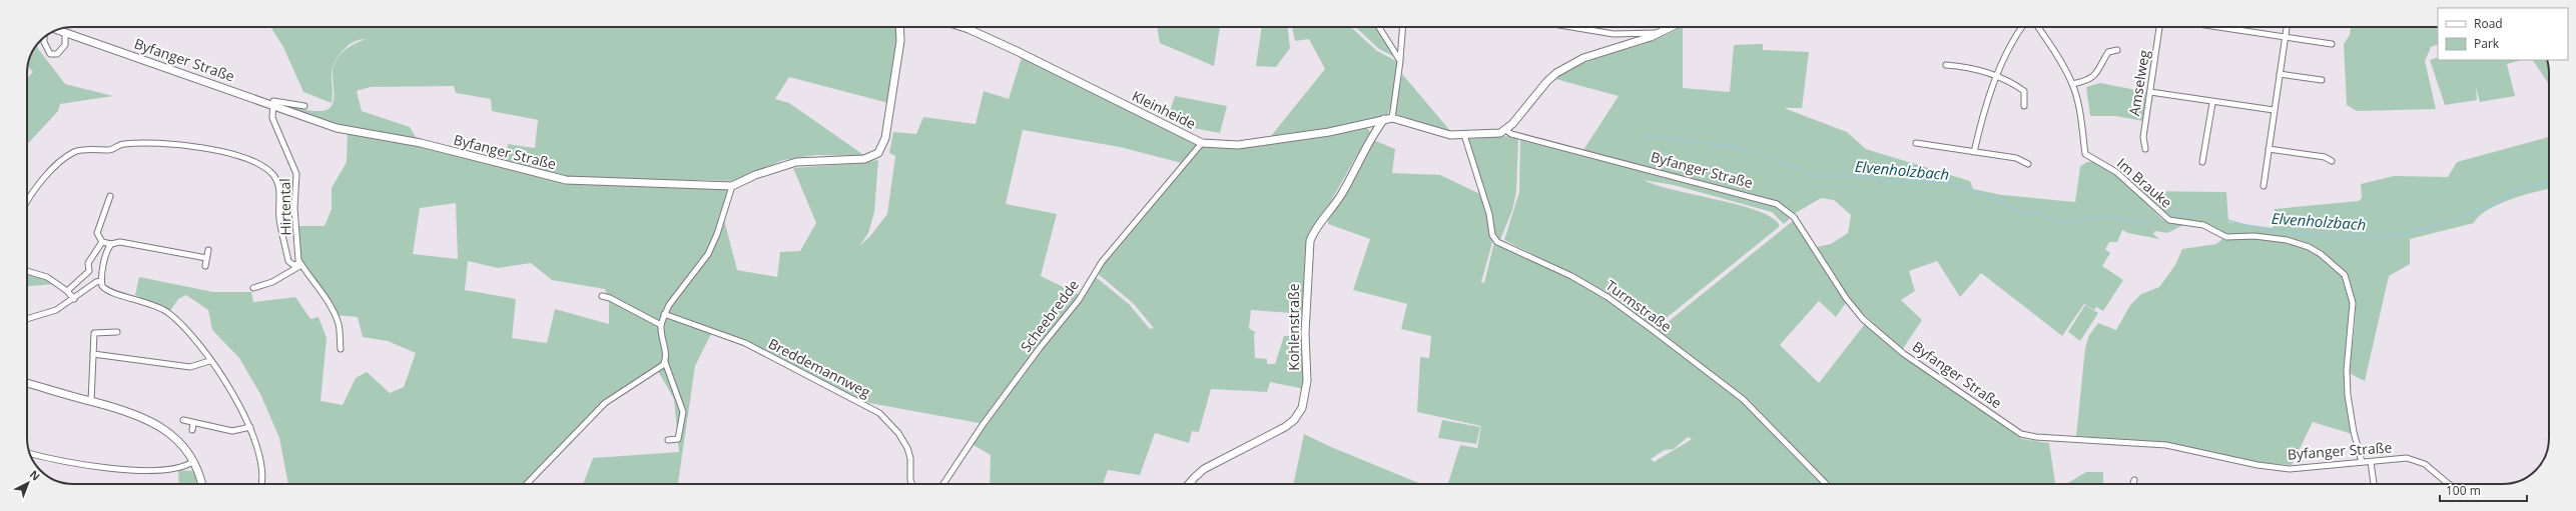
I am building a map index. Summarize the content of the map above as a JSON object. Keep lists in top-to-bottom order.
{
  "streets": {
    "street": [
      "Byfanger Straße",
      "Amselweg",
      "Kleinheide",
      "Im Brauke",
      "Hirtental",
      "Turmstraße",
      "Scheebredde",
      "Kohlenstraße",
      "Breddemannweg"
    ]
  },
  "crossings": [
    ["Byfanger Straße", "Im Brauke"],
    ["Byfanger Straße", "Hirtental"],
    ["Kleinheide", "Scheebredde"],
    ["Kleinheide", "Kohlenstraße"]
  ],
  "water": ["Elvenholzbach"],
  "legend": ["Road", "Park"],
  "scale_bar": "100 m",
  "north": "top right"
}
